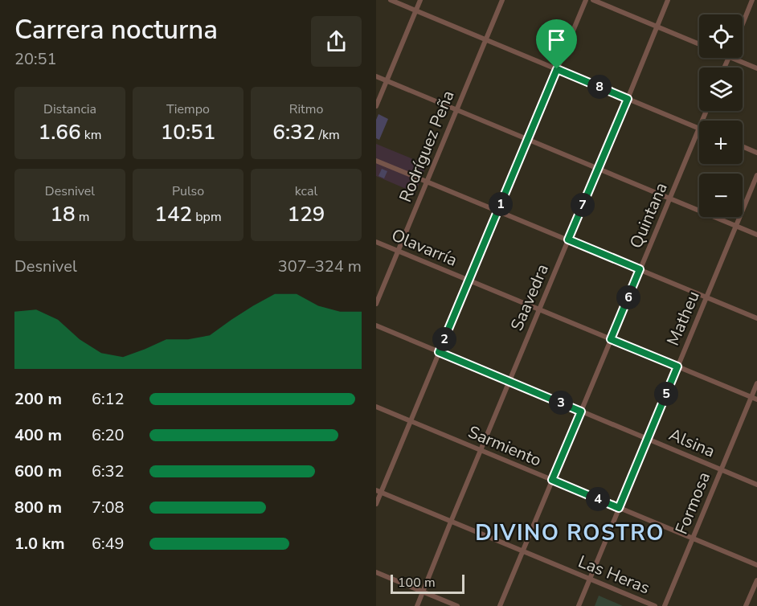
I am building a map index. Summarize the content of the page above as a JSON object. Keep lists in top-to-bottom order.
{
  "streets": {
    "street": [
      "Rodríguez Peña",
      "Quintana",
      "Olavarría",
      "Saavedra",
      "Matheu",
      "Alsina",
      "Sarmiento",
      "Formosa",
      "Las Heras"
    ]
  },
  "crossings": [
    ["Rodríguez Peña", "Olavarría"],
    ["Quintana", "Olavarría"],
    ["Quintana", "Alsina"],
    ["Quintana", "Sarmiento"],
    ["Quintana", "Las Heras"],
    ["Olavarría", "Saavedra"],
    ["Olavarría", "Matheu"],
    ["Olavarría", "Formosa"],
    ["Saavedra", "Alsina"],
    ["Saavedra", "Sarmiento"],
    ["Saavedra", "Las Heras"],
    ["Matheu", "Alsina"],
    ["Matheu", "Sarmiento"],
    ["Matheu", "Las Heras"],
    ["Alsina", "Formosa"],
    ["Sarmiento", "Formosa"]
  ],
  "districts": ["DIVINO ROSTRO"],
  "scale_bar": "100 m",
  "page": {
    "heading": ["Carrera nocturna", "20:51"],
    "map_buttons": ["+", "−"],
    "pins": [
      "8",
      "1",
      "7",
      "6",
      "2",
      "5",
      "3",
      "4"
    ],
    "stats": [
      ["Distancia", "1.66 km"],
      ["Tiempo", "10:51"],
      ["Ritmo", "6:32 /km"],
      ["Desnivel", "18 m"],
      ["Pulso", "142 bpm"],
      ["kcal", "129"]
    ],
    "chart": ["Desnivel", "307–324 m"],
    "list": [
      {
        "name": "200 m",
        "note": "6:12"
      },
      {
        "name": "400 m",
        "note": "6:20"
      },
      {
        "name": "600 m",
        "note": "6:32"
      },
      {
        "name": "800 m",
        "note": "7:08"
      },
      {
        "name": "1.0 km",
        "note": "6:49"
      }
    ],
    "scale": "100 m"
  }
}
